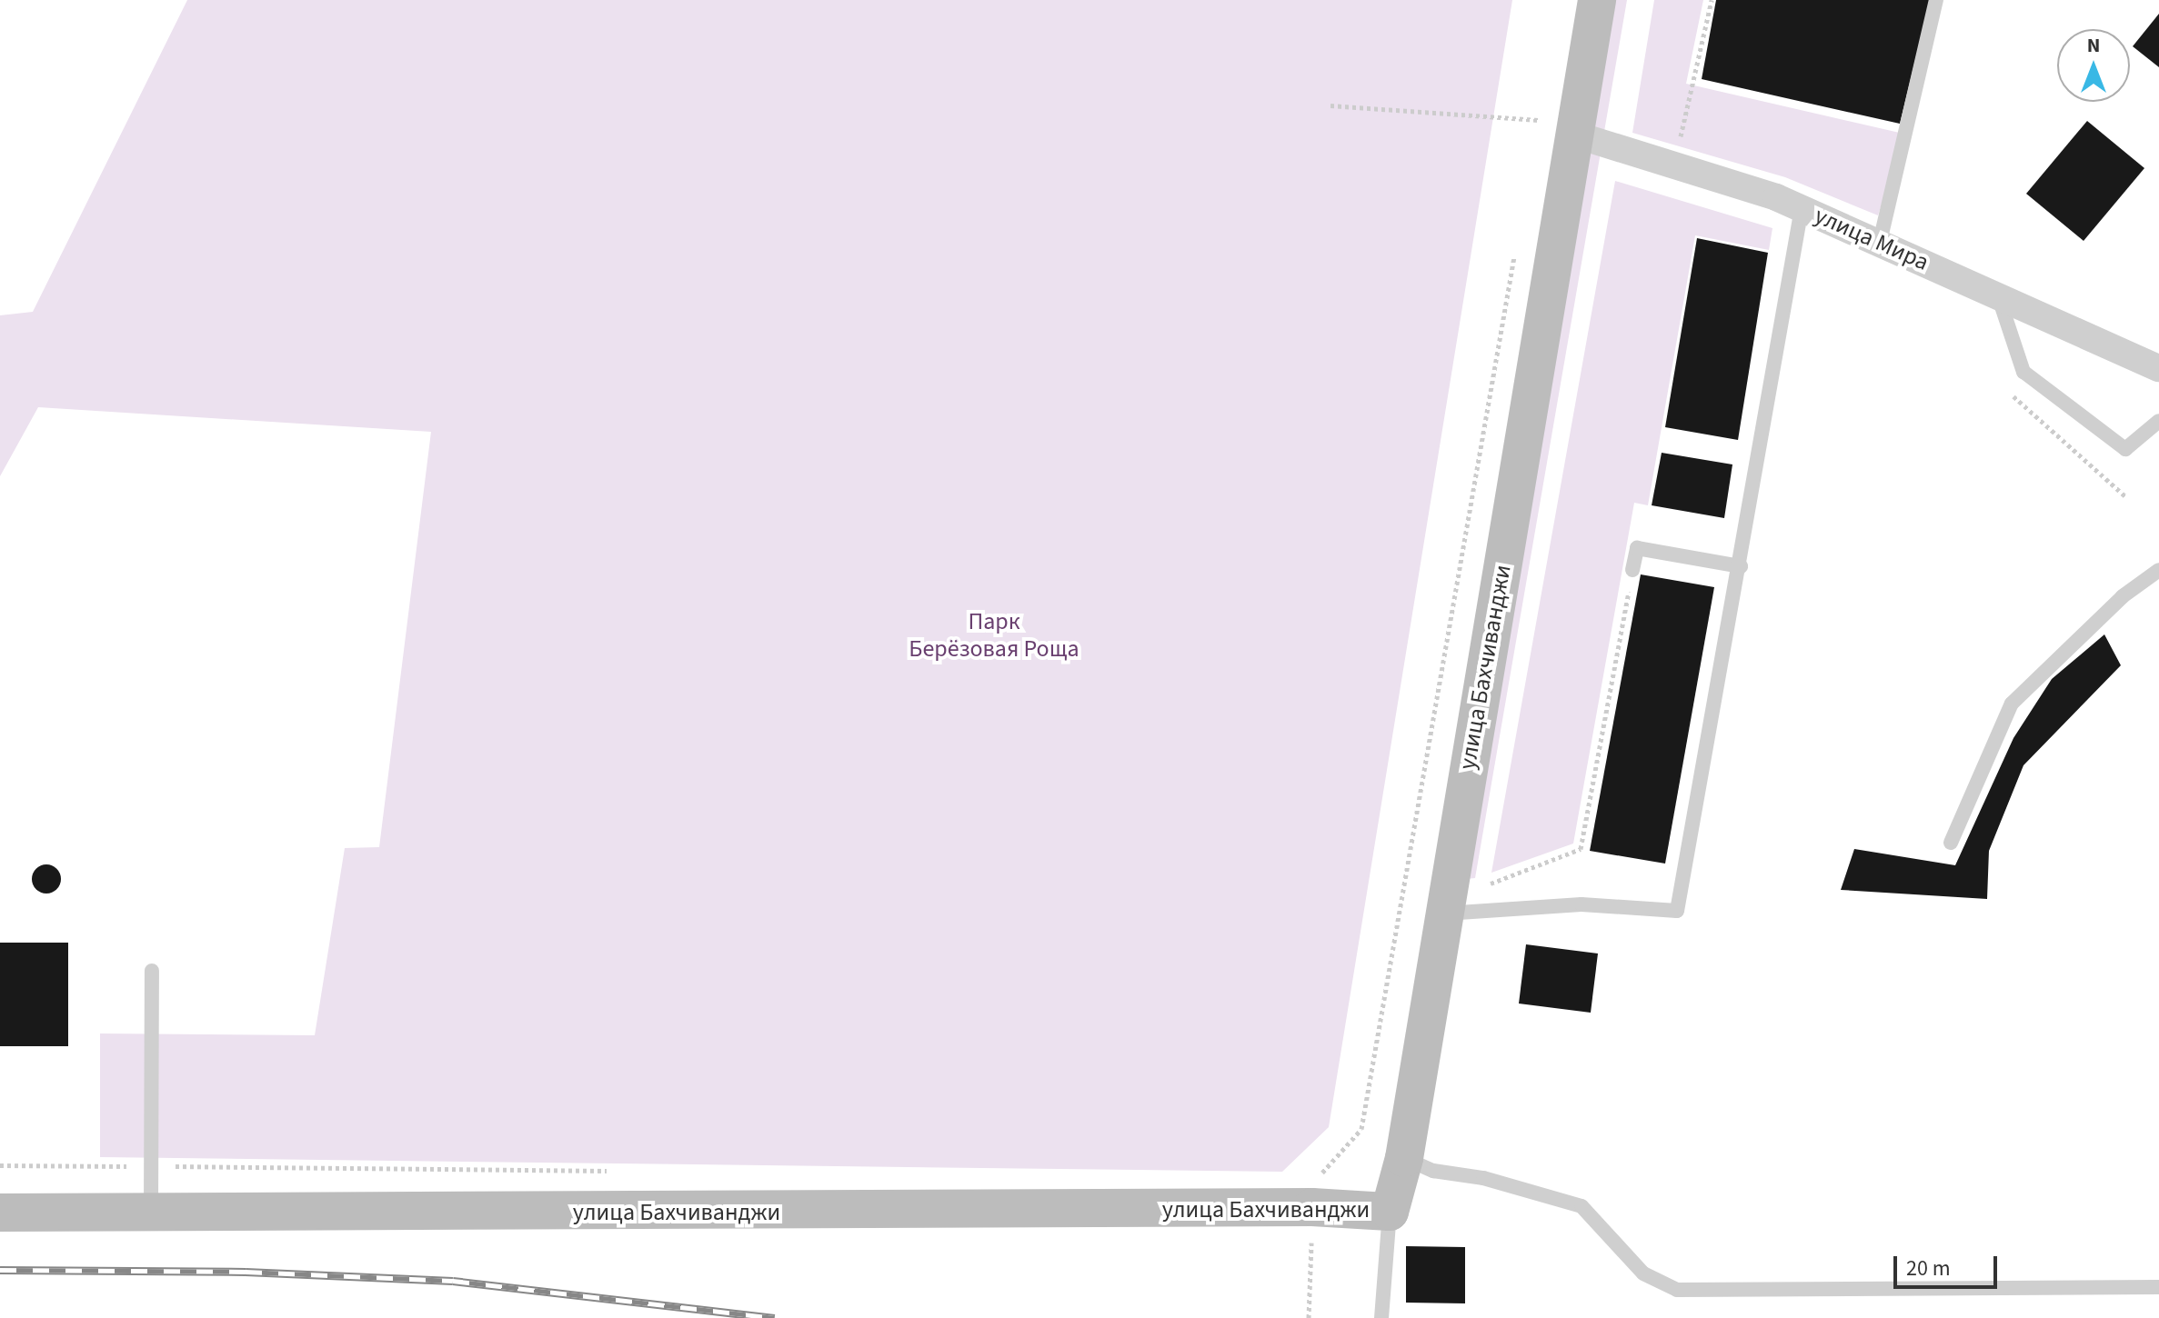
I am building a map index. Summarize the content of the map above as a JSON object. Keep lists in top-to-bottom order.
{
  "streets": {
    "main road": ["улица Бахчиванджи"],
    "street": ["улица Мира"]
  },
  "crossings": [
    ["улица Мира", "улица Бахчиванджи"]
  ],
  "parks": ["Парк Берёзовая Роща"],
  "scale_bar": "20 m",
  "north": "top"
}
